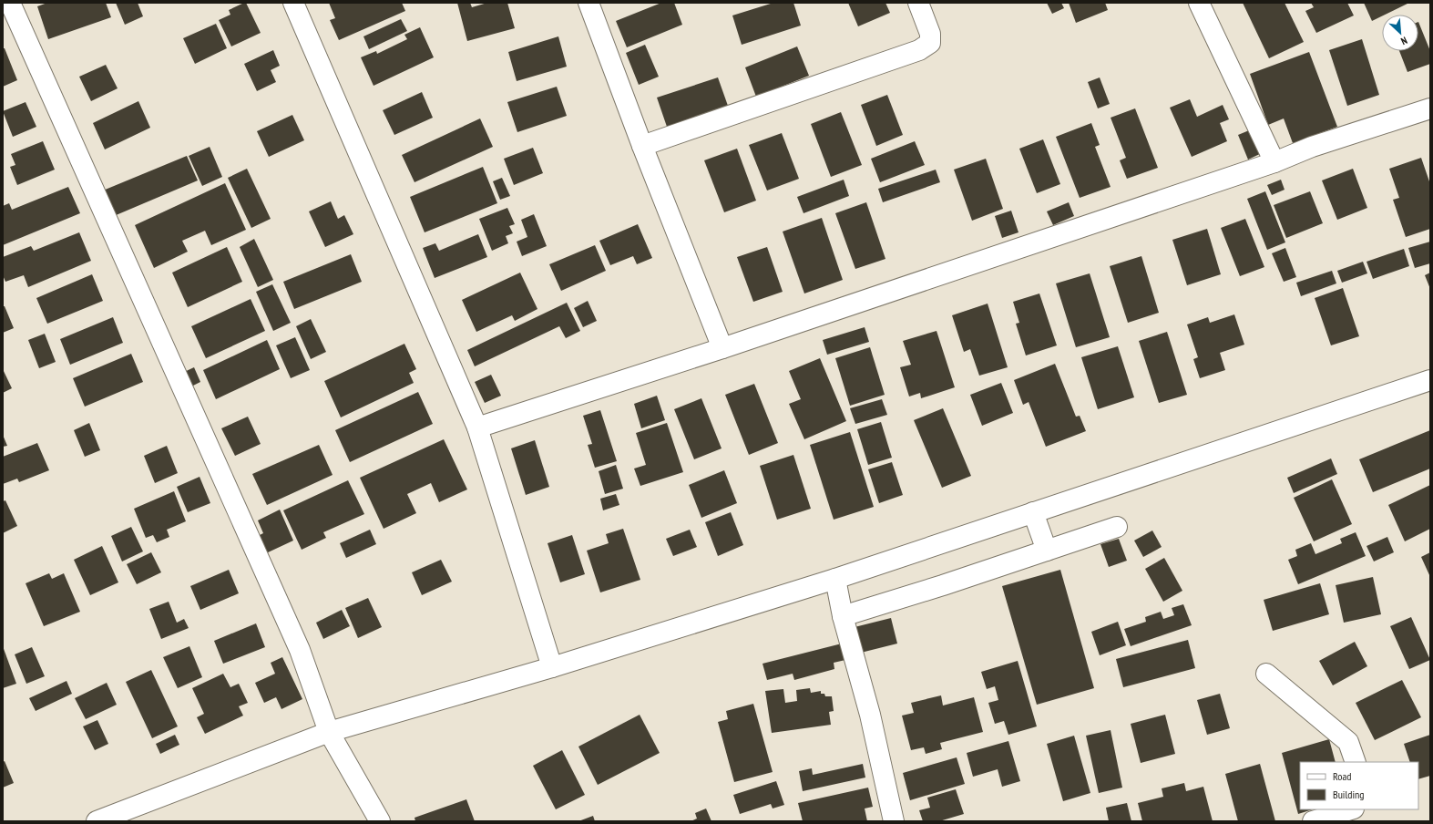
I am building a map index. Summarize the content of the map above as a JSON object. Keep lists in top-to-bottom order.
{
  "legend": ["Road", "Building"],
  "north": "bottom right"
}
